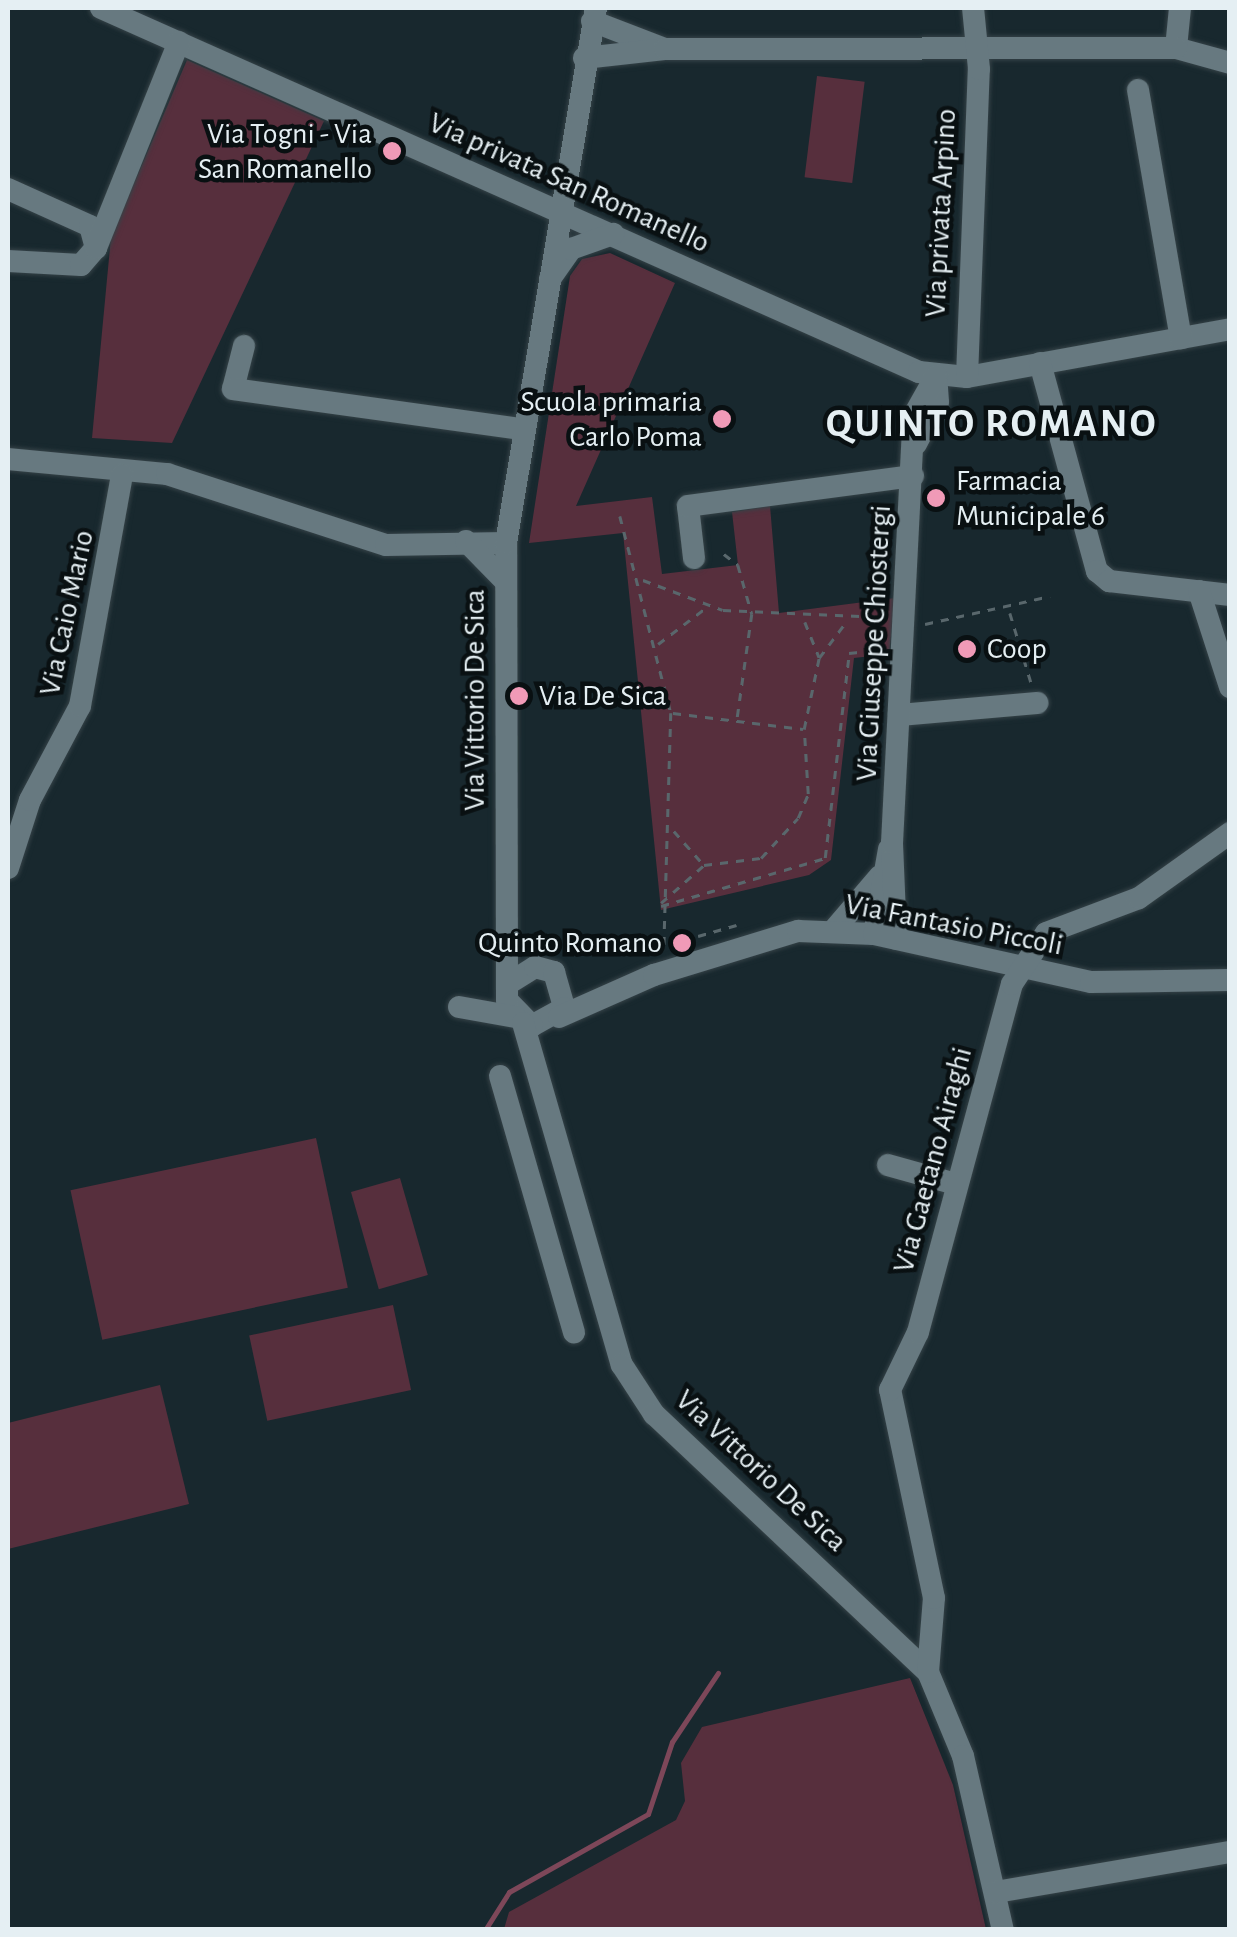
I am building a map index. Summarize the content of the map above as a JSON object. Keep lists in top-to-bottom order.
{
  "streets": {
    "street": [
      "Via privata San Romanello",
      "Via privata Arpino",
      "Via Caio Mario",
      "Via Giuseppe Chiostergi",
      "Via Vittorio De Sica",
      "Via Fantasio Piccoli",
      "Via Gaetano Airaghi"
    ]
  },
  "crossings": [
    ["Via privata San Romanello", "Via Giuseppe Chiostergi"],
    ["Via privata San Romanello", "Via Vittorio De Sica"],
    ["Via Giuseppe Chiostergi", "Via Fantasio Piccoli"],
    ["Via Vittorio De Sica", "Via Fantasio Piccoli"],
    ["Via Vittorio De Sica", "Via Gaetano Airaghi"],
    ["Via Fantasio Piccoli", "Via Gaetano Airaghi"]
  ],
  "districts": ["QUINTO ROMANO"],
  "places": [
    "Via Togni - Via San Romanello",
    "Scuola primaria Carlo Poma",
    "Farmacia Municipale 6",
    "Coop",
    "Via De Sica",
    "Quinto Romano"
  ]
}
